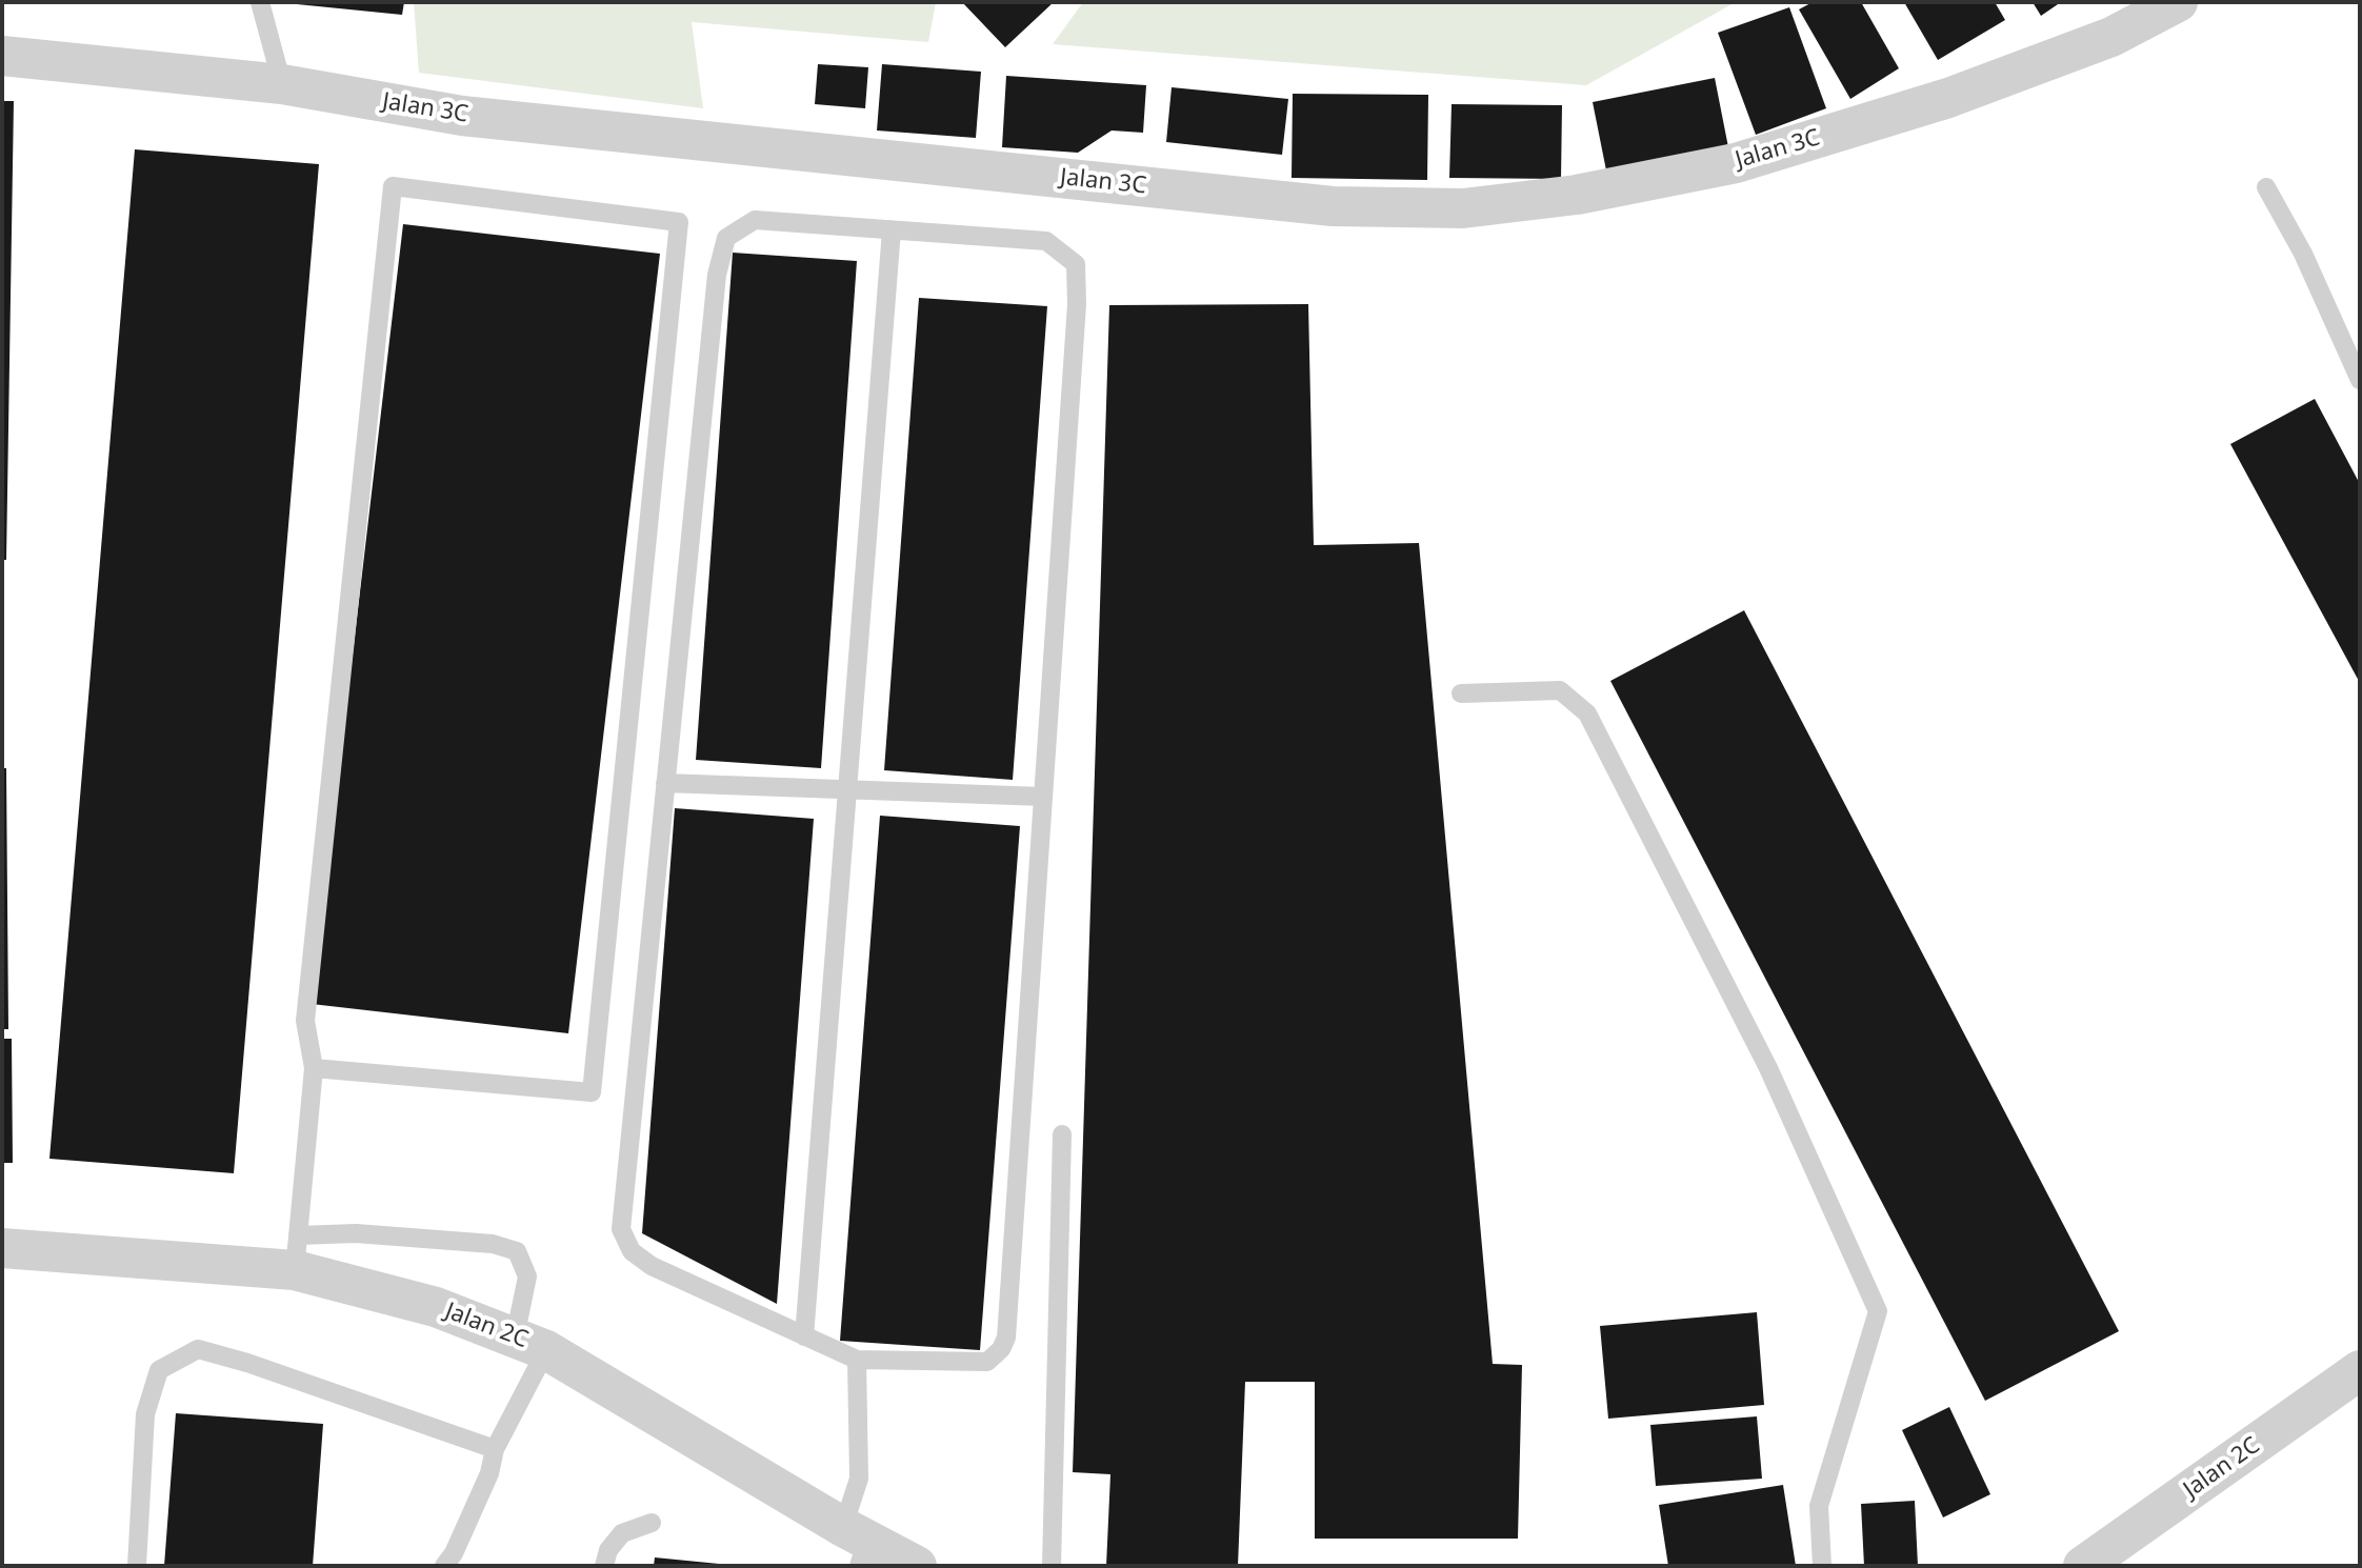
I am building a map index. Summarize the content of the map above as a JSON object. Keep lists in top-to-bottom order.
{
  "streets": {
    "street": ["Jalan 3C", "Jalan 2C"]
  }
}
